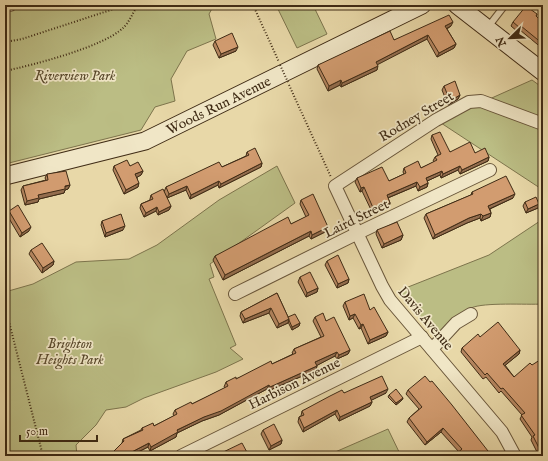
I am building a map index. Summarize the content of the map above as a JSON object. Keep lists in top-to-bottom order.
{
  "streets": {
    "street": [
      "Woods Run Avenue",
      "Rodney Street",
      "Laird Street",
      "Davis Avenue",
      "Harbison Avenue"
    ]
  },
  "crossings": [
    ["Rodney Street", "Davis Avenue"],
    ["Laird Street", "Davis Avenue"],
    ["Davis Avenue", "Harbison Avenue"]
  ],
  "parks": ["Riverview Park", "Brighton Heights Park"],
  "scale_bar": "50 m",
  "north": "bottom left"
}
